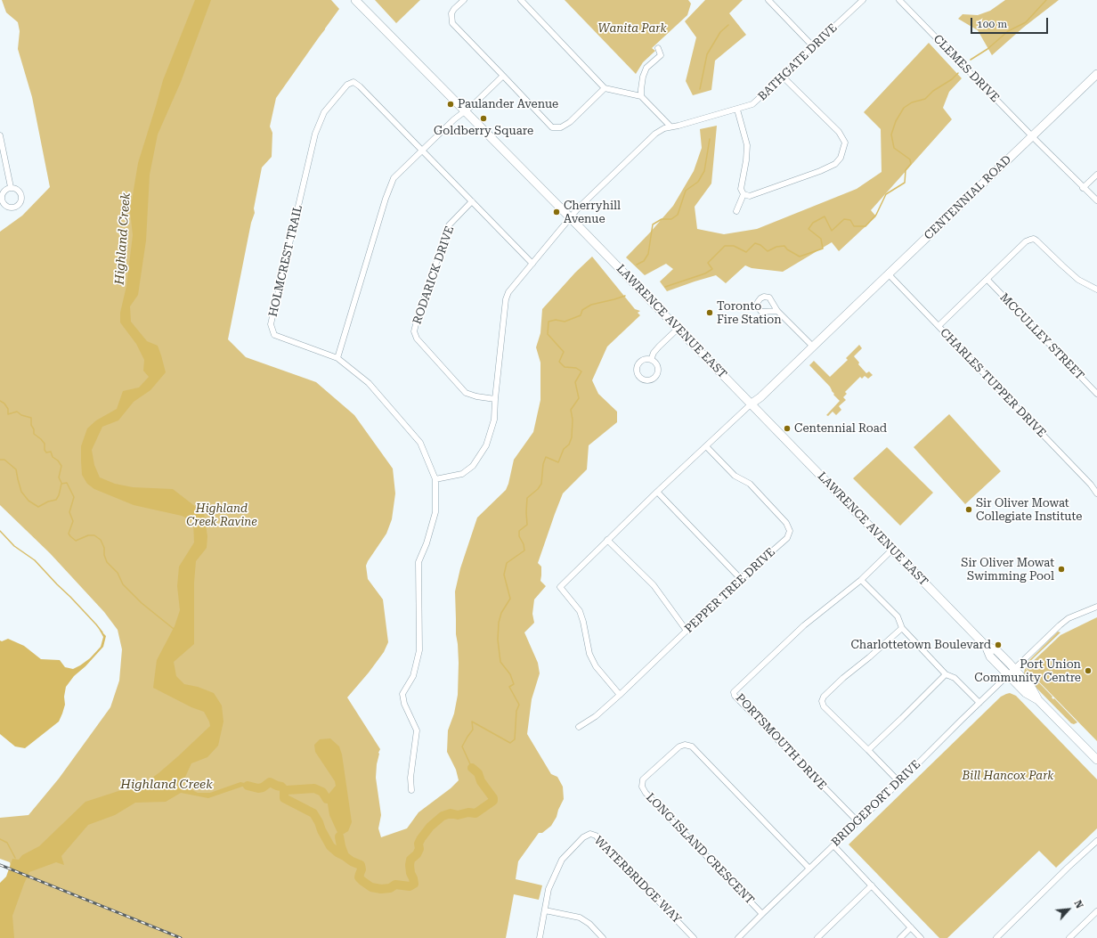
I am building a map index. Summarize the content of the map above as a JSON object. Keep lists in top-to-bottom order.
{
  "streets": {
    "main road": ["CENTENNIAL ROAD", "LAWRENCE AVENUE EAST"],
    "street": [
      "BATHGATE DRIVE",
      "CLEMES DRIVE",
      "HOLMCREST TRAIL",
      "RODARICK DRIVE",
      "MCCULLEY STREET",
      "CHARLES TUPPER DRIVE",
      "PEPPER TREE DRIVE",
      "PORTSMOUTH DRIVE",
      "BRIDGEPORT DRIVE",
      "LONG ISLAND CRESCENT",
      "WATERBRIDGE WAY"
    ]
  },
  "crossings": [
    ["BATHGATE DRIVE", "LAWRENCE AVENUE EAST"],
    ["CLEMES DRIVE", "CENTENNIAL ROAD"],
    ["CENTENNIAL ROAD", "LAWRENCE AVENUE EAST"],
    ["CENTENNIAL ROAD", "CHARLES TUPPER DRIVE"],
    ["CENTENNIAL ROAD", "PEPPER TREE DRIVE"],
    ["HOLMCREST TRAIL", "RODARICK DRIVE"],
    ["LAWRENCE AVENUE EAST", "PORTSMOUTH DRIVE"],
    ["LAWRENCE AVENUE EAST", "BRIDGEPORT DRIVE"],
    ["PORTSMOUTH DRIVE", "BRIDGEPORT DRIVE"],
    ["BRIDGEPORT DRIVE", "LONG ISLAND CRESCENT"]
  ],
  "water": ["Highland Creek"],
  "parks": ["Wanita Park", "Highland Creek Ravine", "Bill Hancox Park"],
  "places": [
    "Paulander Avenue",
    "Goldberry Square",
    "Cherryhill Avenue",
    "Toronto Fire Station",
    "Centennial Road",
    "Sir Oliver Mowat Collegiate Institute",
    "Sir Oliver Mowat Swimming Pool",
    "Charlottetown Boulevard",
    "Port Union Community Centre"
  ],
  "scale_bar": "100 m",
  "north": "top right"
}
